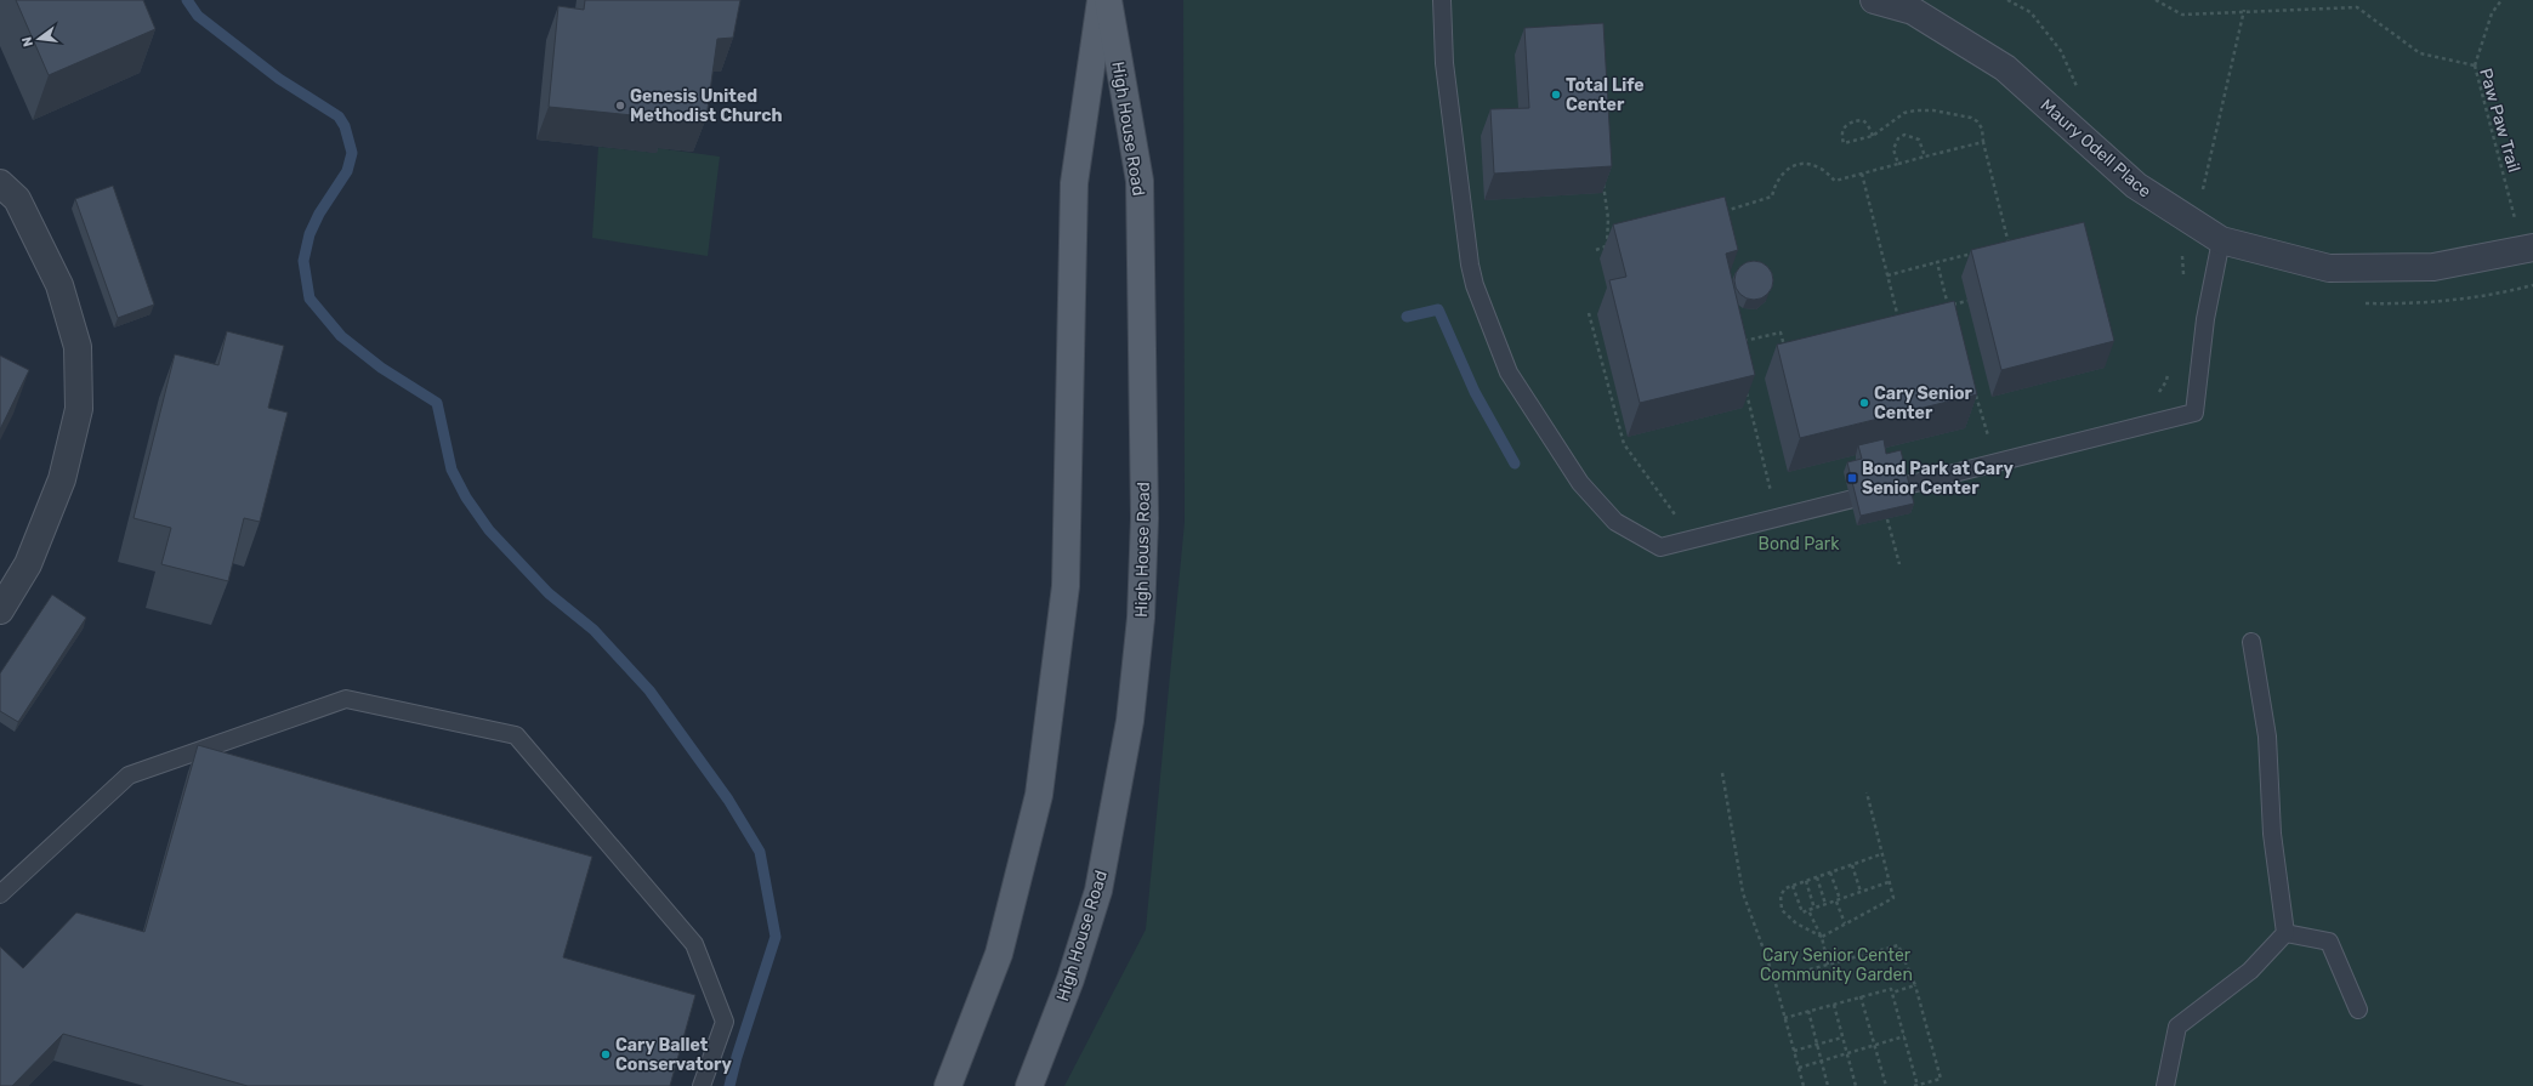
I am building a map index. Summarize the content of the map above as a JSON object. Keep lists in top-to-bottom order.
{
  "streets": {
    "main road": ["High House Road"],
    "street": ["Maury Odell Place"],
    "path": ["Paw Paw Trail"]
  },
  "crossings": [
    ["Paw Paw Trail", "Maury Odell Place"]
  ],
  "parks": ["Bond Park", "Cary Senior Center Community Garden"],
  "places": {
    "other": [
      "Total Life Center",
      "Genesis United Methodist Church",
      "Cary Senior Center",
      "Cary Ballet Conservatory"
    ],
    "transit": ["Bond Park at Cary Senior Center"]
  },
  "north": "left"
}
